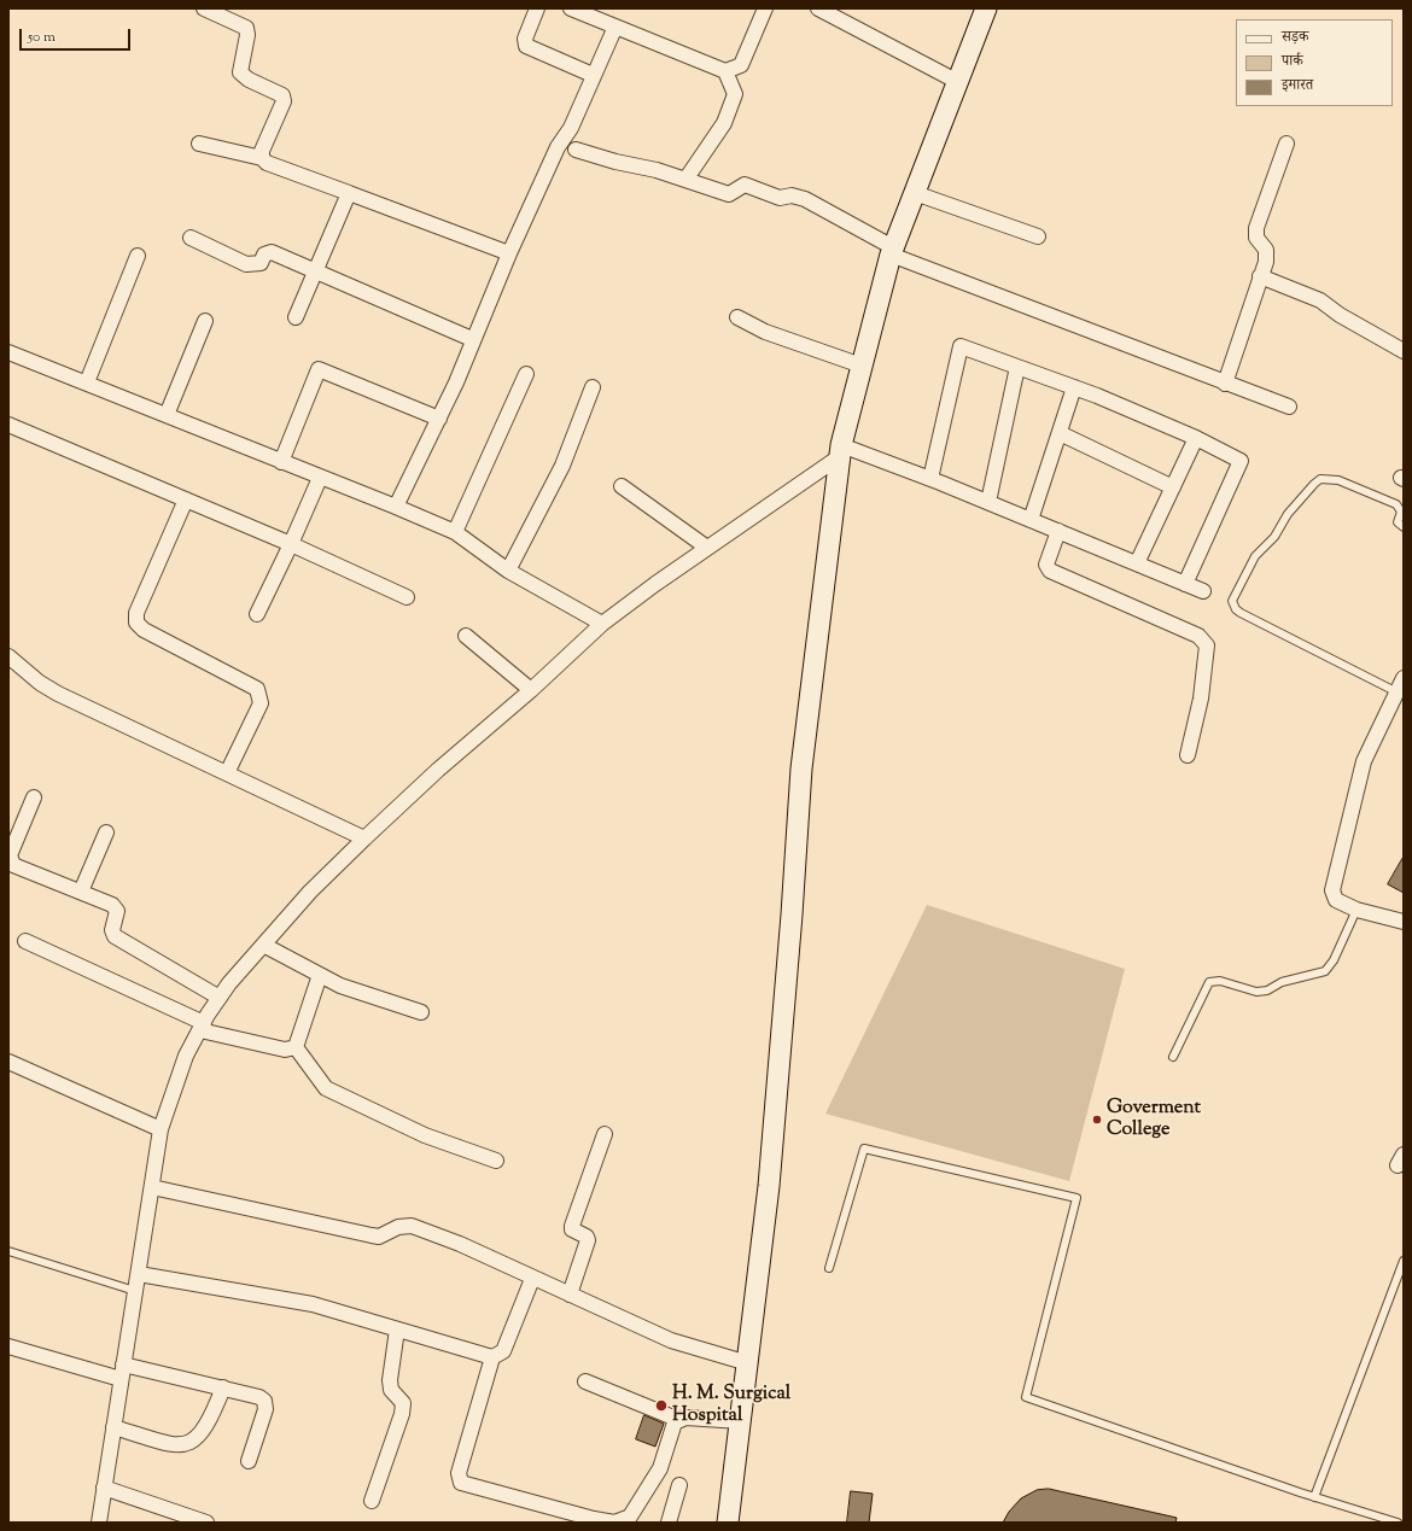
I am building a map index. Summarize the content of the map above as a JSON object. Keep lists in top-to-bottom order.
{
  "places": ["Goverment College", "H. M. Surgical Hospital"],
  "legend": ["सड़क", "पार्क", "इमारत"],
  "scale_bar": "50 m"
}
